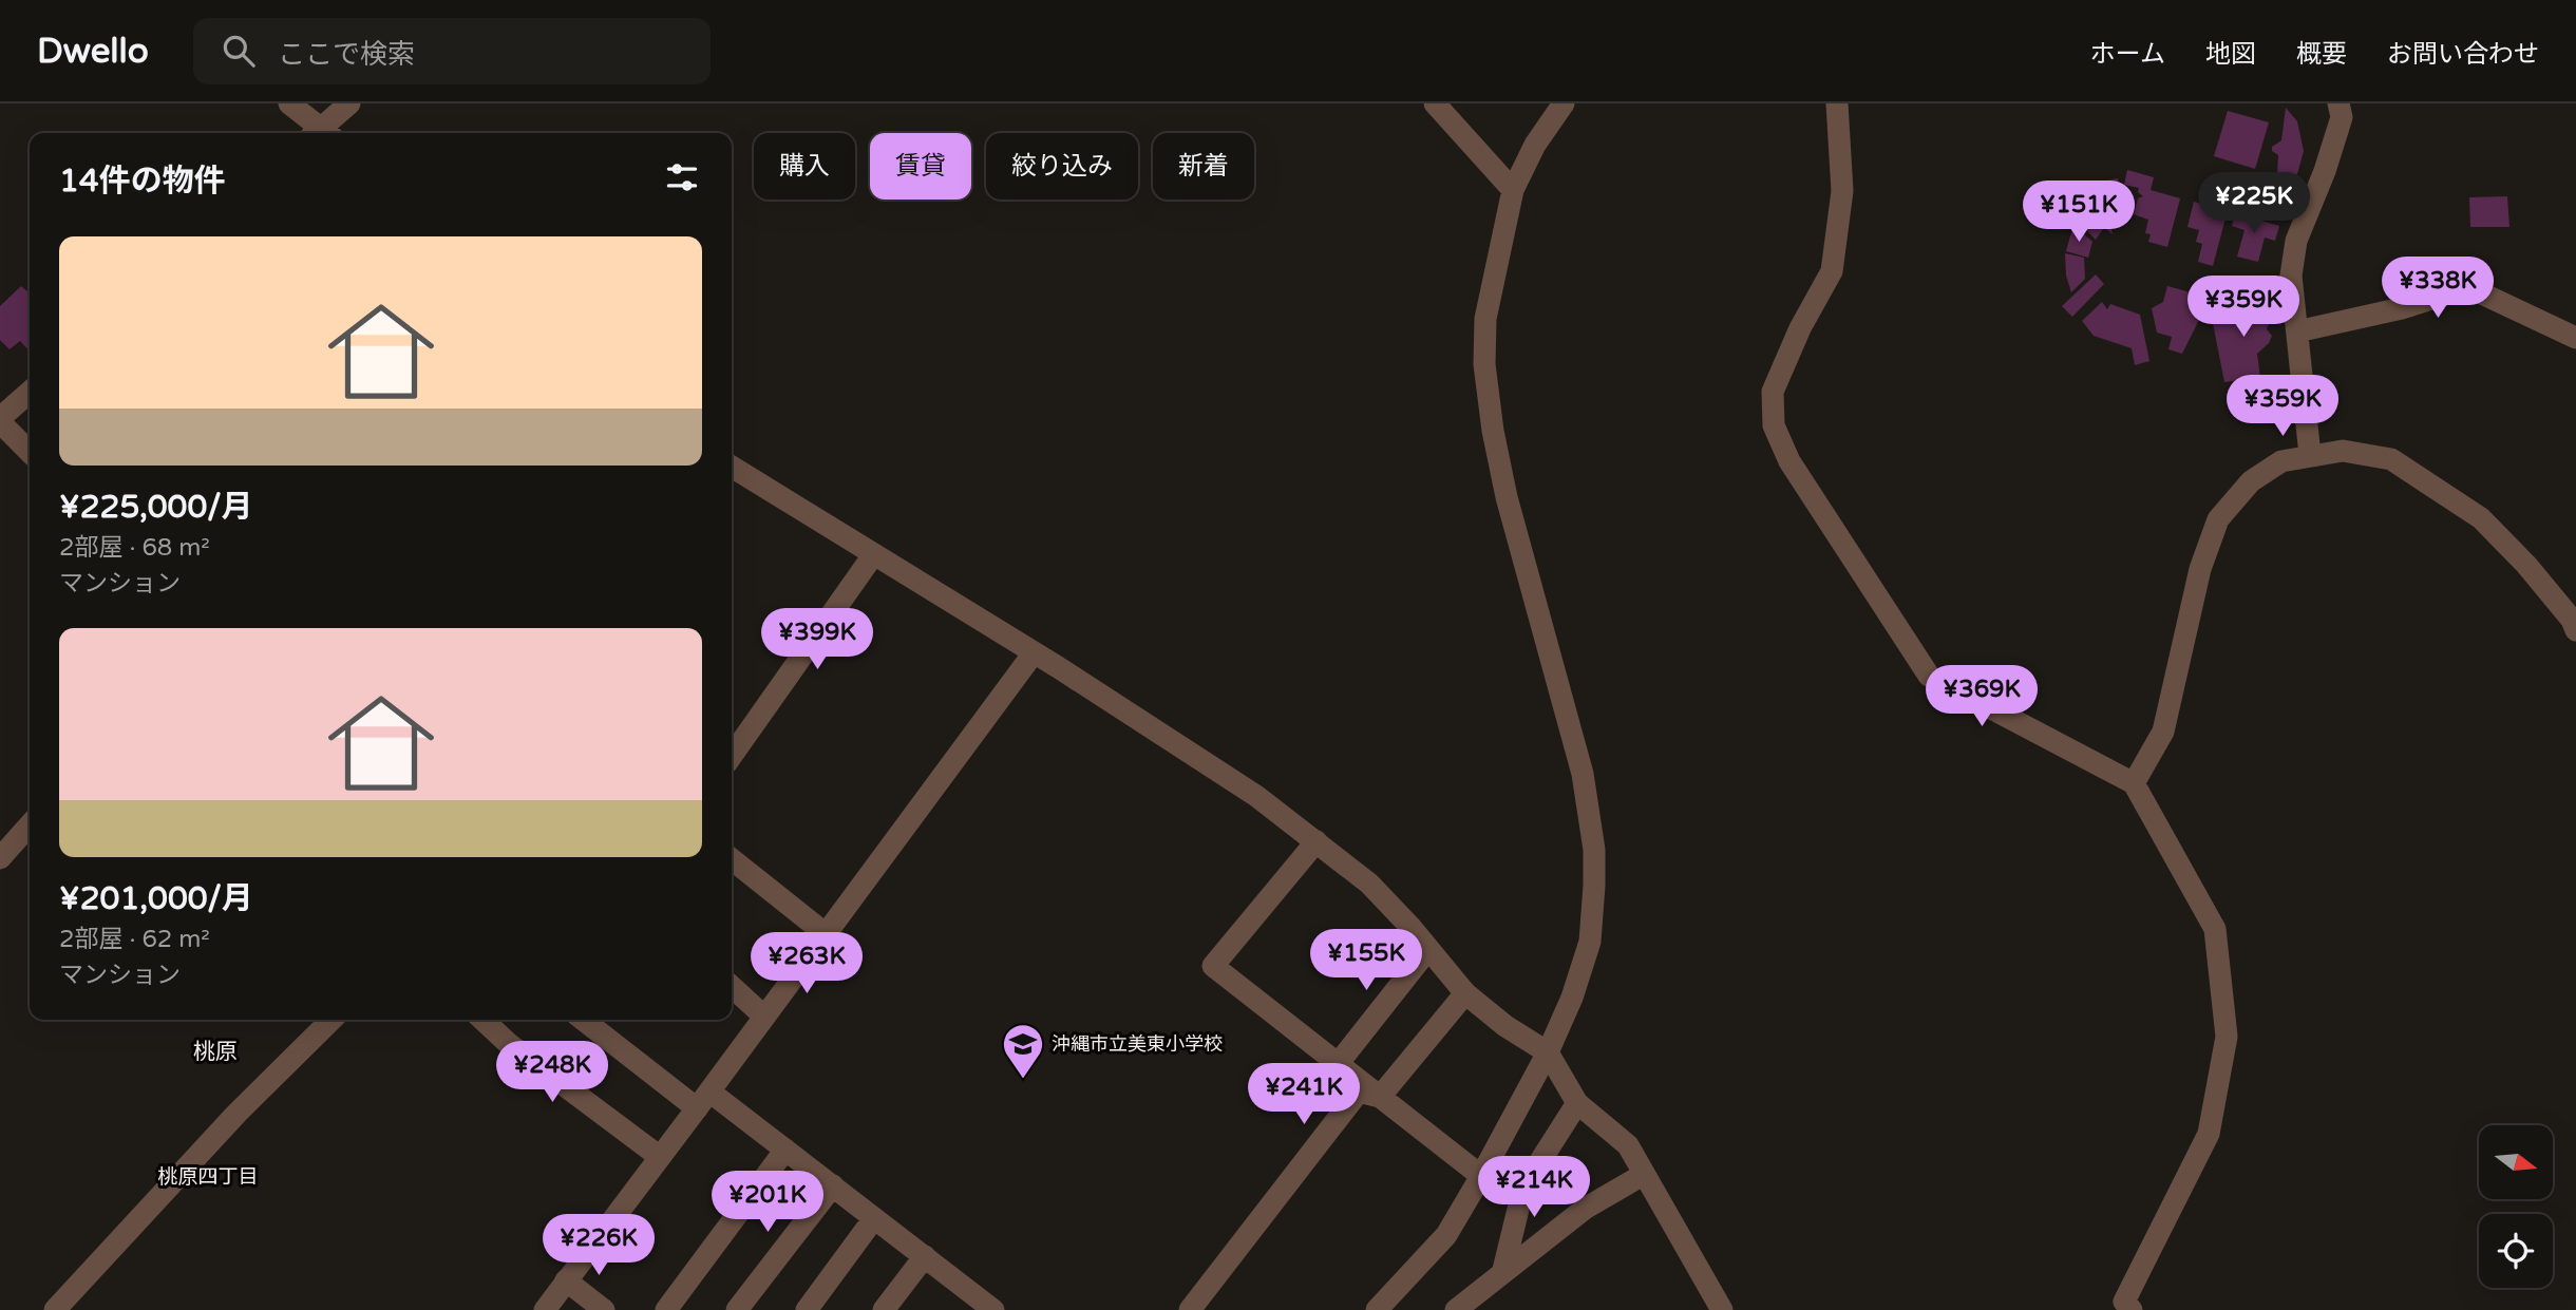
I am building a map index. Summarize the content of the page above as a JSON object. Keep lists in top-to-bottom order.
{
  "districts": ["桃原", "桃原四丁目"],
  "places": {
    "school or university": ["沖縄市立美東小学校"]
  },
  "north": "right",
  "page": {
    "header": "Dwello",
    "search": "ここで検索",
    "nav": [
      "ホーム",
      "地図",
      "概要",
      "お問い合わせ"
    ],
    "chip": [
      "購入",
      "賃貸",
      "絞り込み",
      "新着"
    ],
    "heading": "14件の物件",
    "price": [
      "¥225K",
      "¥151K",
      "¥338K",
      "¥359K",
      "¥359K",
      "¥399K",
      "¥369K",
      "¥155K",
      "¥263K",
      "¥248K",
      "¥241K",
      "¥214K",
      "¥201K",
      "¥226K"
    ],
    "list": [
      {
        "name": "¥225,000/月",
        "note": "2部屋 · 68 m² · マンション"
      },
      {
        "name": "¥201,000/月",
        "note": "2部屋 · 62 m² · マンション"
      }
    ]
  }
}
